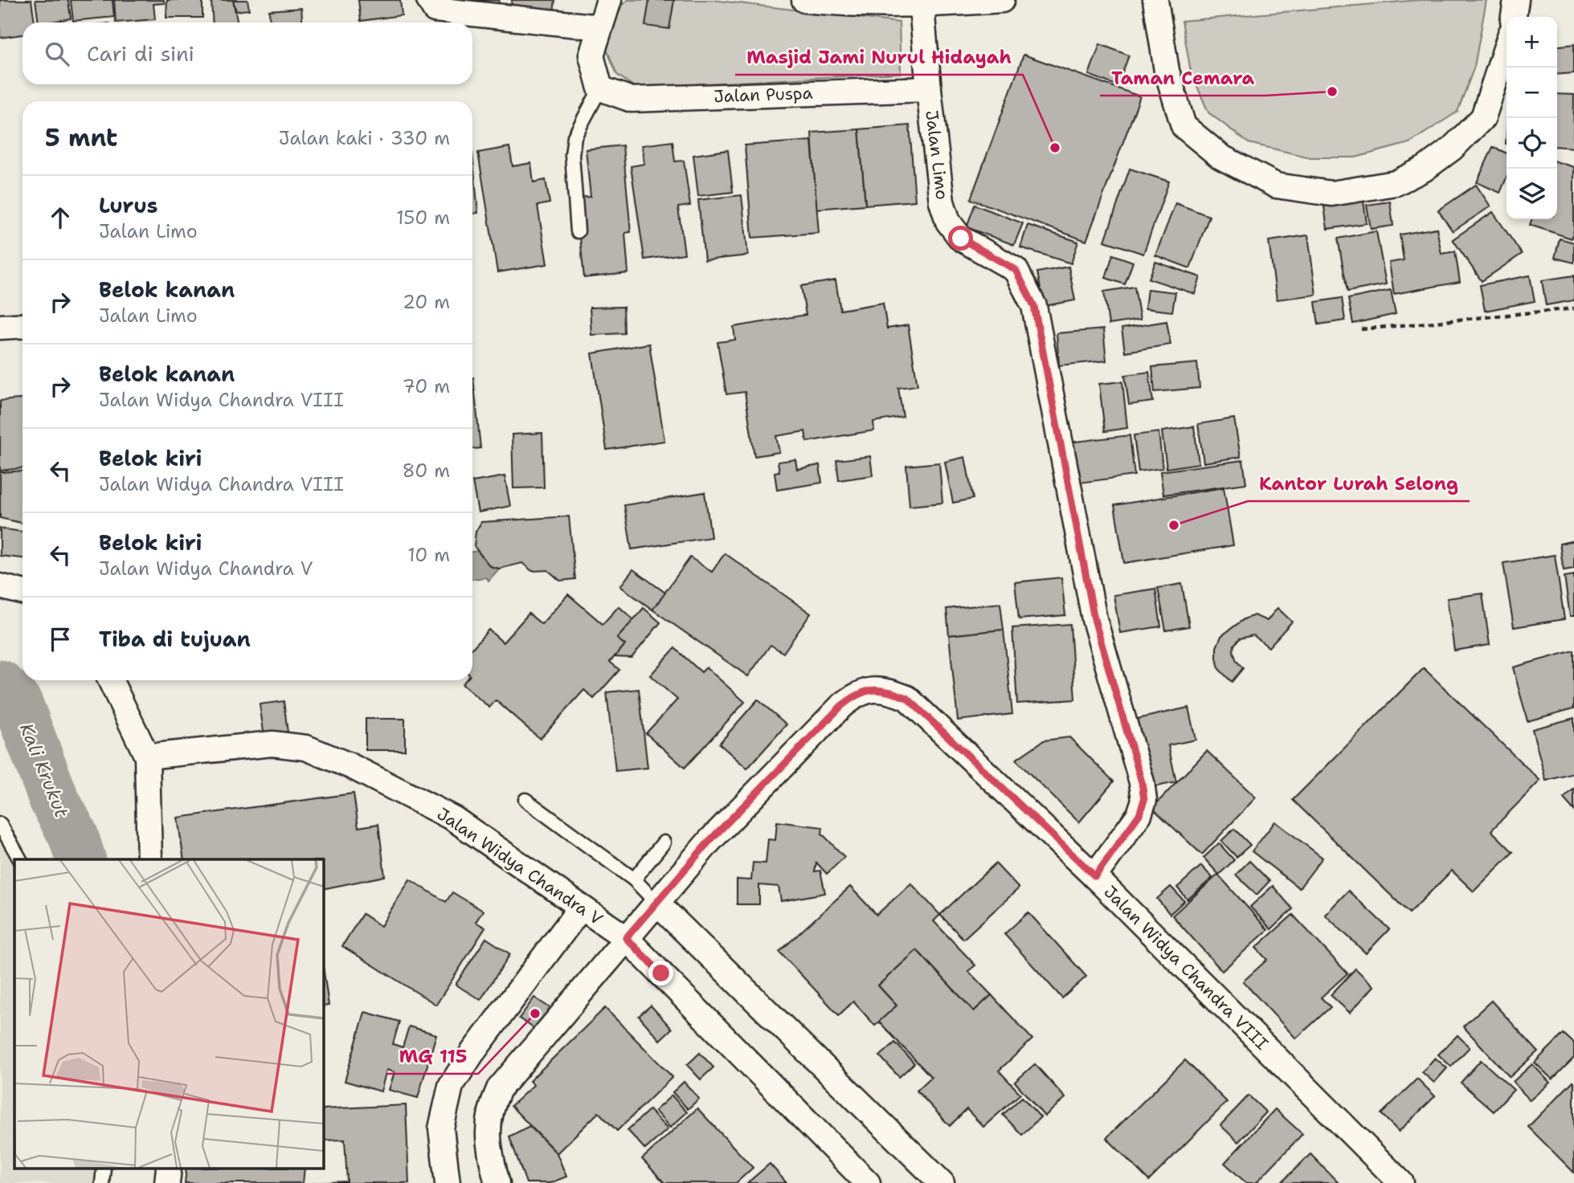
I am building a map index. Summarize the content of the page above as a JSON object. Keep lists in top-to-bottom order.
{
  "streets": {
    "street": [
      "Jalan Puspa",
      "Jalan Limo",
      "Jalan Widya Chandra V",
      "Jalan Widya Chandra VIII"
    ]
  },
  "crossings": [
    ["Jalan Puspa", "Jalan Limo"],
    ["Jalan Limo", "Jalan Widya Chandra VIII"],
    ["Jalan Widya Chandra V", "Jalan Widya Chandra VIII"]
  ],
  "water": ["Kali Krukut"],
  "places": [
    "Taman Cemara",
    "Masjid Jami Nurul Hidayah",
    "Kantor Lurah Selong",
    "MG 115"
  ],
  "page": {
    "map_buttons": ["+", "−"],
    "search": "Cari di sini",
    "heading": ["5 mnt", "Jalan kaki · 330 m"],
    "list": [
      ["Lurus", "Jalan Limo", "150 m"],
      ["Belok kanan", "Jalan Limo", "20 m"],
      ["Belok kanan", "Jalan Widya Chandra VIII", "70 m"],
      ["Belok kiri", "Jalan Widya Chandra VIII", "80 m"],
      ["Belok kiri", "Jalan Widya Chandra V", "10 m"],
      "Tiba di tujuan"
    ]
  }
}
